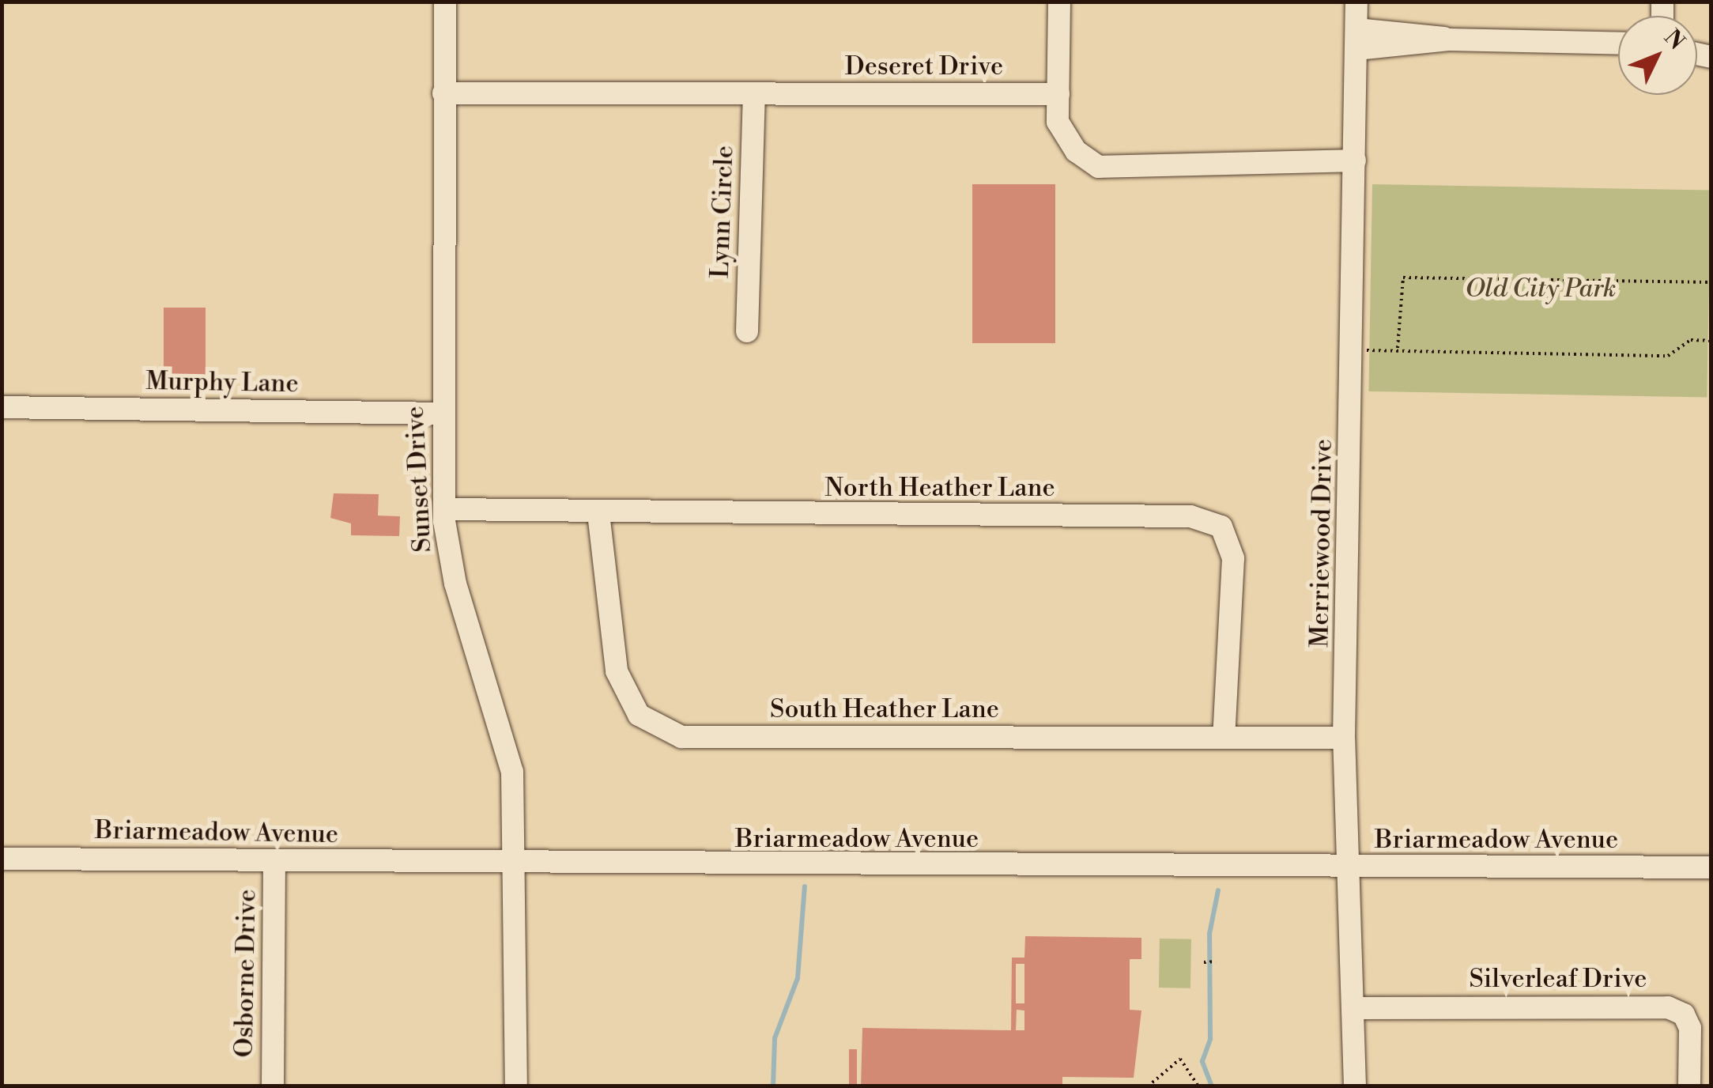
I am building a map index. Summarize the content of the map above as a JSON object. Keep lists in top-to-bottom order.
{
  "streets": {
    "street": [
      "Deseret Drive",
      "Lynn Circle",
      "Murphy Lane",
      "Sunset Drive",
      "North Heather Lane",
      "Merriewood Drive",
      "South Heather Lane",
      "Briarmeadow Avenue",
      "Osborne Drive",
      "Silverleaf Drive"
    ]
  },
  "crossings": [
    ["Deseret Drive", "Lynn Circle"],
    ["Deseret Drive", "Sunset Drive"],
    ["Murphy Lane", "Sunset Drive"],
    ["Sunset Drive", "North Heather Lane"],
    ["Sunset Drive", "Briarmeadow Avenue"],
    ["North Heather Lane", "South Heather Lane"],
    ["Merriewood Drive", "South Heather Lane"],
    ["Merriewood Drive", "Briarmeadow Avenue"],
    ["Merriewood Drive", "Silverleaf Drive"],
    ["Briarmeadow Avenue", "Osborne Drive"]
  ],
  "parks": ["Old City Park"],
  "north": "top right"
}
